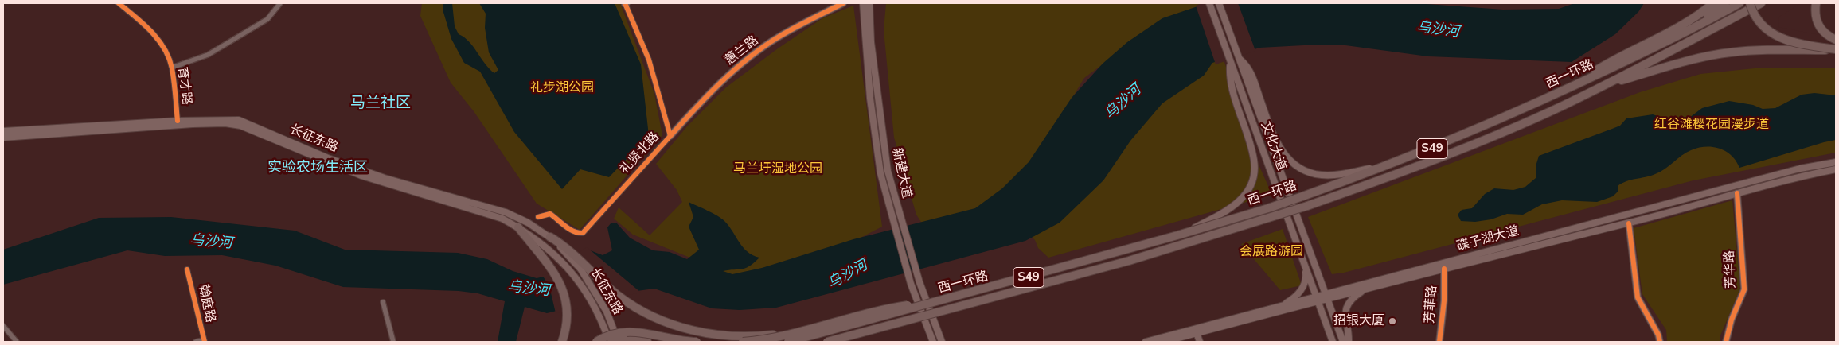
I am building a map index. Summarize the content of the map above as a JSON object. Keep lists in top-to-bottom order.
{
  "streets": {
    "highway": ["西一环路", "S49"],
    "main road": [
      "蕙兰路",
      "长征东路",
      "文化大道",
      "新建大道",
      "碟子湖大道",
      "芳华路",
      "芳菲路"
    ],
    "street": ["育才路", "礼贤北路", "翰庭路"]
  },
  "crossings": [
    ["蕙兰路", "礼贤北路"],
    ["育才路", "长征东路"],
    ["文化大道", "碟子湖大道"],
    ["碟子湖大道", "芳华路"],
    ["碟子湖大道", "芳菲路"]
  ],
  "districts": ["马兰社区", "实验农场生活区"],
  "water": ["乌沙河"],
  "parks": [
    "礼步湖公园",
    "红谷滩樱花园漫步道",
    "马兰圩湿地公园",
    "会展路游园"
  ],
  "places": ["招银大厦"]
}
